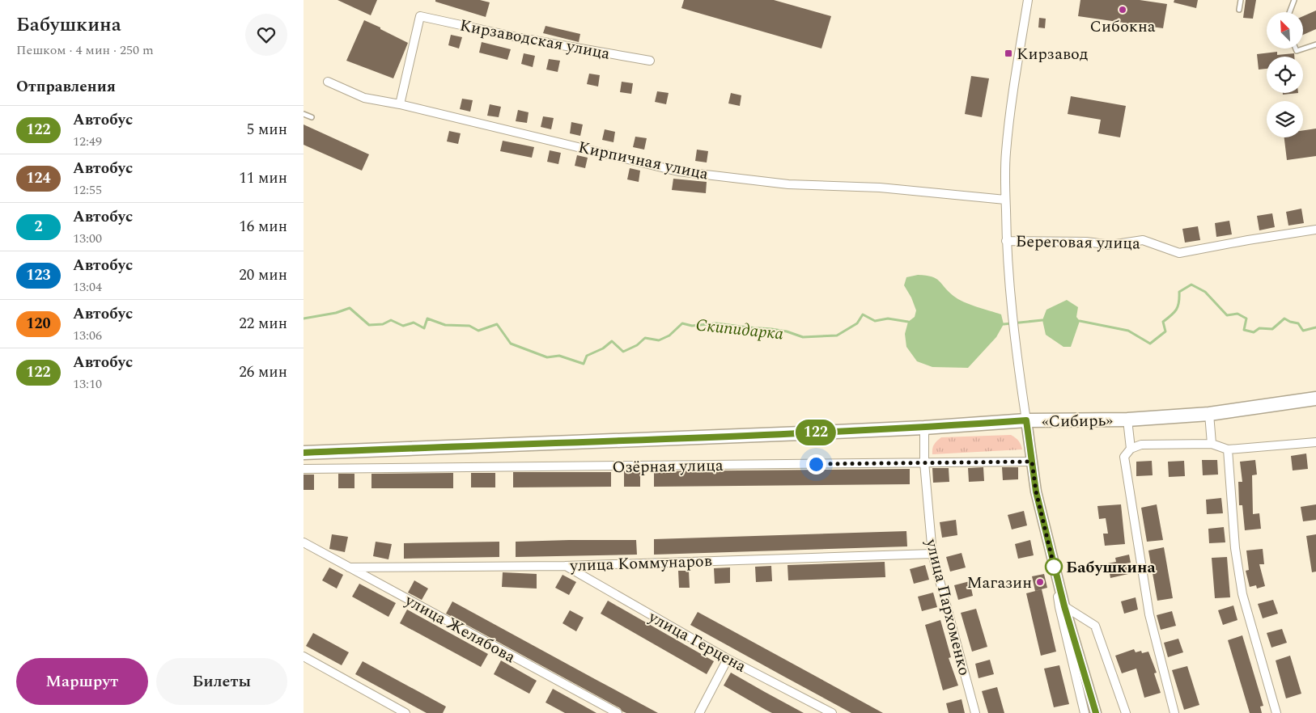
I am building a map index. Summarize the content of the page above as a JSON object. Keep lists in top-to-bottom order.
{
  "streets": {
    "main road": ["«Сибирь»"],
    "street": [
      "Кирзаводская улица",
      "Кирпичная улица",
      "Береговая улица",
      "Озёрная улица",
      "улица Коммунаров",
      "улица Пархоменко",
      "улица Желябова",
      "улица Герцена"
    ]
  },
  "crossings": [
    ["Кирзаводская улица", "Кирпичная улица"],
    ["«Сибирь»", "улица Пархоменко"],
    ["Озёрная улица", "улица Пархоменко"],
    ["улица Коммунаров", "улица Пархоменко"],
    ["улица Коммунаров", "улица Желябова"],
    ["улица Коммунаров", "улица Герцена"]
  ],
  "water": ["Скипидарка"],
  "places": {
    "other": ["Сибокна", "Бабушкина", "Магазин"],
    "transit": ["Кирзавод"]
  },
  "lines": ["bus line 122"],
  "north": "top left",
  "page": {
    "heading": [
      ["Бабушкина", "Пешком · 4 мин · 250 m"],
      "Отправления"
    ],
    "on_map": "122",
    "list": [
      {
        "mark": "122",
        "name": "Автобус",
        "note": "12:49",
        "value": "5 мин"
      },
      {
        "mark": "124",
        "name": "Автобус",
        "note": "12:55",
        "value": "11 мин"
      },
      {
        "mark": "2",
        "name": "Автобус",
        "note": "13:00",
        "value": "16 мин"
      },
      {
        "mark": "123",
        "name": "Автобус",
        "note": "13:04",
        "value": "20 мин"
      },
      {
        "mark": "120",
        "name": "Автобус",
        "note": "13:06",
        "value": "22 мин"
      },
      {
        "mark": "122",
        "name": "Автобус",
        "note": "13:10",
        "value": "26 мин"
      }
    ],
    "buttons": ["Маршрут", "Билеты"]
  }
}
